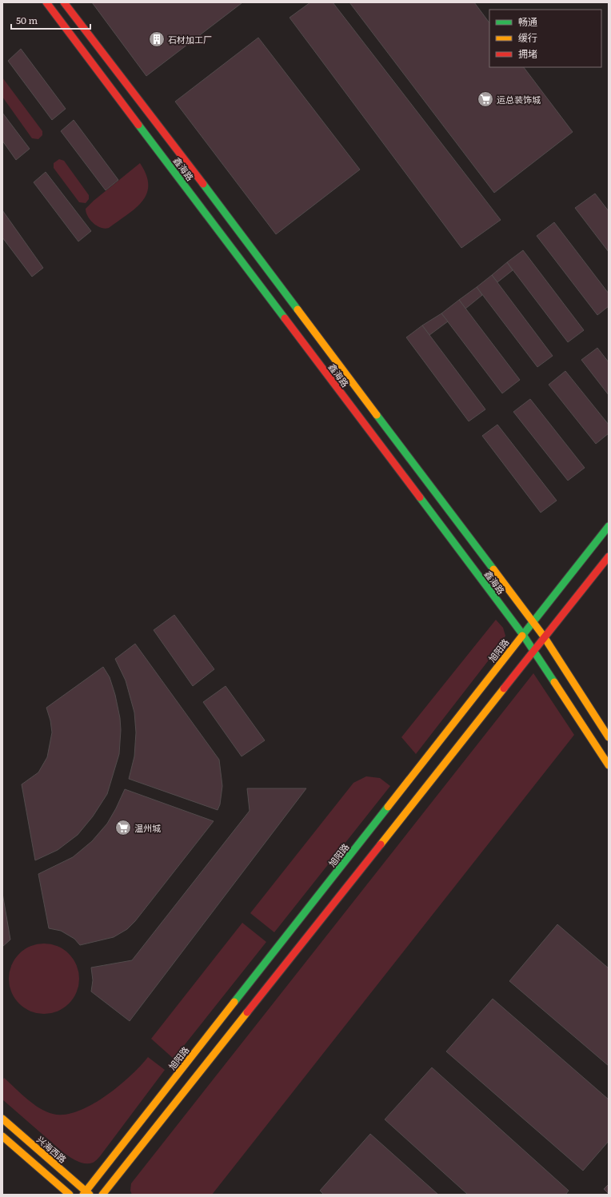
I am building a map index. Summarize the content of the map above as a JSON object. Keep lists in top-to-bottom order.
{
  "streets": {
    "street": ["鑫海路", "旭阳路", "兴海西路"]
  },
  "crossings": [
    ["鑫海路", "旭阳路"],
    ["旭阳路", "兴海西路"]
  ],
  "places": {
    "building": ["石材加工厂"],
    "supermarket": ["运总装饰城", "温州城"]
  },
  "legend": ["畅通", "缓行", "拥堵"],
  "scale_bar": "50 m"
}
